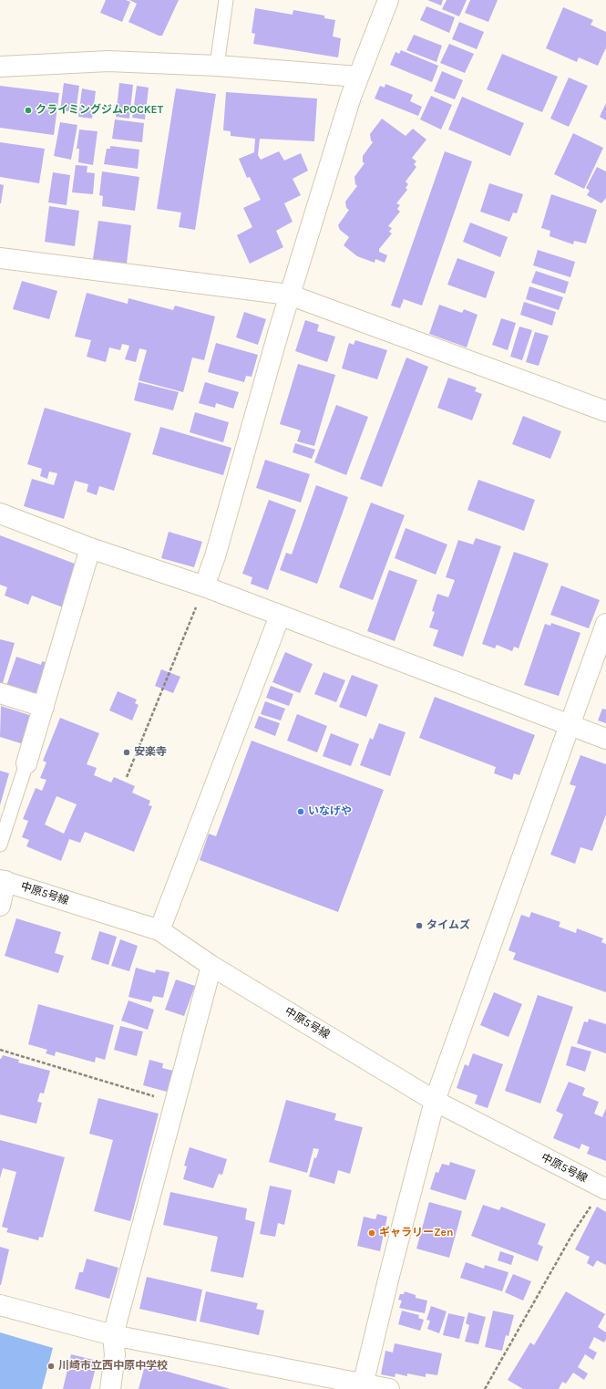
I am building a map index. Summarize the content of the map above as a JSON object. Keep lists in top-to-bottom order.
{
  "streets": {
    "street": ["中原5号線"]
  },
  "places": [
    "クライミングジムPOCKET",
    "安楽寺",
    "いなげや",
    "タイムズ",
    "ギャラリーZen",
    "川崎市立西中原中学校"
  ]
}
